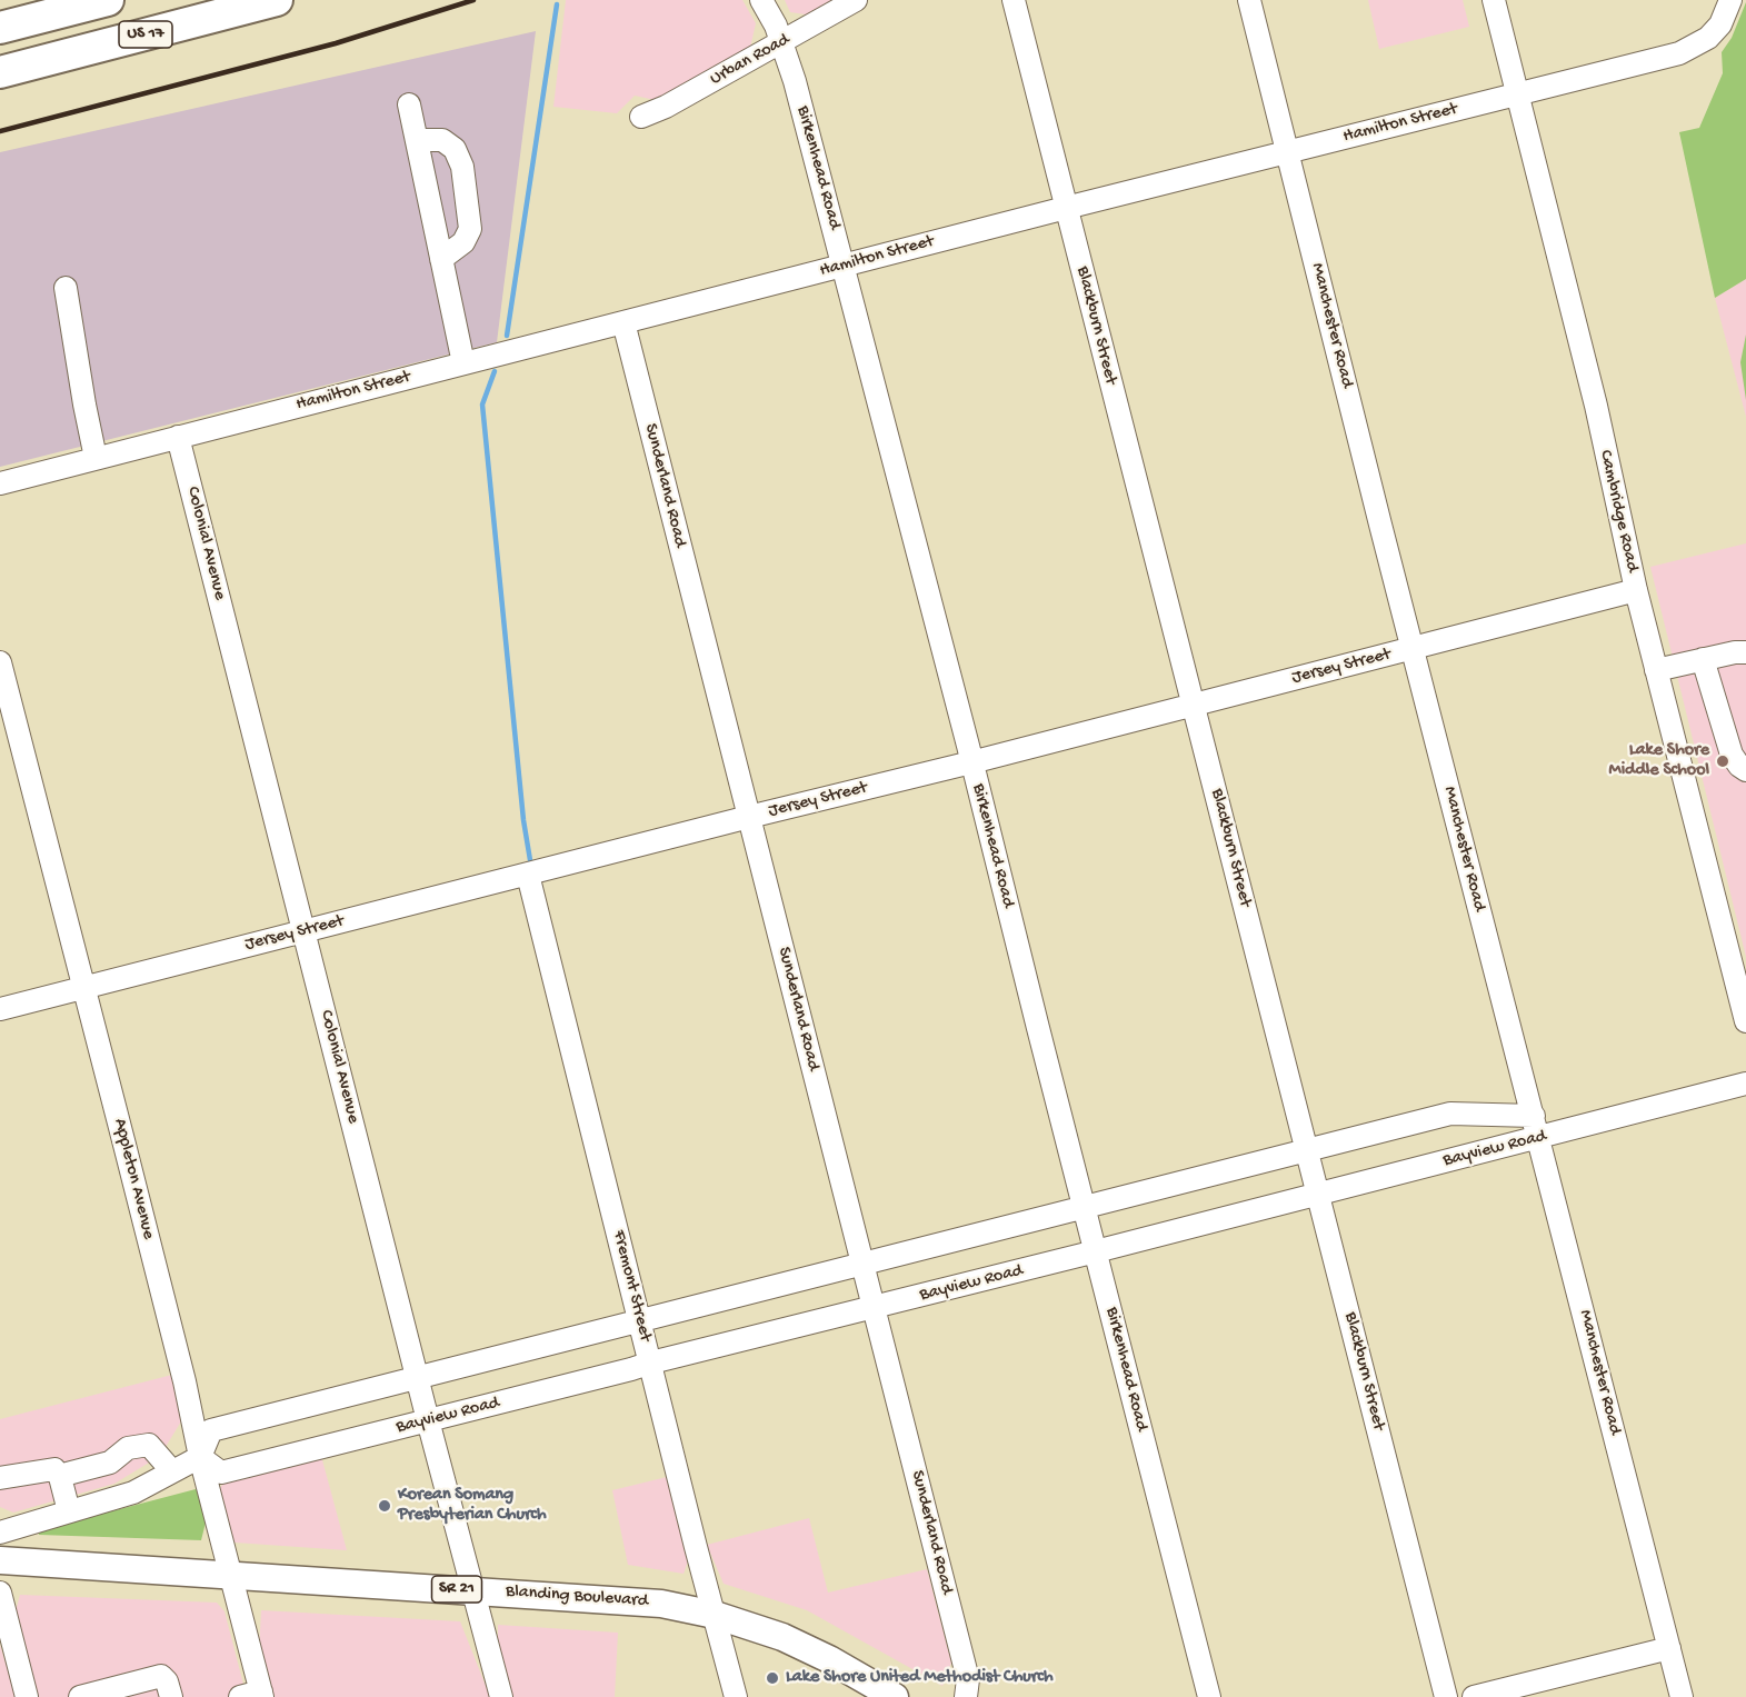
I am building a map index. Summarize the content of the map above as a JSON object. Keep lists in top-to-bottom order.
{
  "streets": {
    "highway": ["US 17"],
    "main road": ["SR 21", "Blanding Boulevard"],
    "street": [
      "Urban Road",
      "Hamilton Street",
      "Birkenhead Road",
      "Blackburn Street",
      "Manchester Road",
      "Sunderland Road",
      "Cambridge Road",
      "Colonial Avenue",
      "Jersey Street",
      "Bayview Road",
      "Appleton Avenue",
      "Fremont Street"
    ]
  },
  "crossings": [
    ["Urban Road", "Birkenhead Road"],
    ["Hamilton Street", "Birkenhead Road"],
    ["Hamilton Street", "Blackburn Street"],
    ["Hamilton Street", "Manchester Road"],
    ["Hamilton Street", "Sunderland Road"],
    ["Hamilton Street", "Cambridge Road"],
    ["Hamilton Street", "Colonial Avenue"],
    ["Birkenhead Road", "Jersey Street"],
    ["Birkenhead Road", "Bayview Road"],
    ["Blackburn Street", "Jersey Street"],
    ["Blackburn Street", "Bayview Road"],
    ["Manchester Road", "Jersey Street"],
    ["Manchester Road", "Bayview Road"],
    ["Sunderland Road", "Jersey Street"],
    ["Sunderland Road", "Bayview Road"],
    ["Cambridge Road", "Jersey Street"],
    ["Colonial Avenue", "Jersey Street"],
    ["Colonial Avenue", "Bayview Road"],
    ["Colonial Avenue", "Blanding Boulevard"],
    ["Jersey Street", "Appleton Avenue"],
    ["Jersey Street", "Fremont Street"],
    ["Bayview Road", "Appleton Avenue"],
    ["Bayview Road", "Fremont Street"],
    ["Appleton Avenue", "Blanding Boulevard"],
    ["Fremont Street", "Blanding Boulevard"]
  ],
  "places": ["Lake Shore Middle School", "Korean Somang Presbyterian Church", "Lake Shore United Methodist Church"]
}
